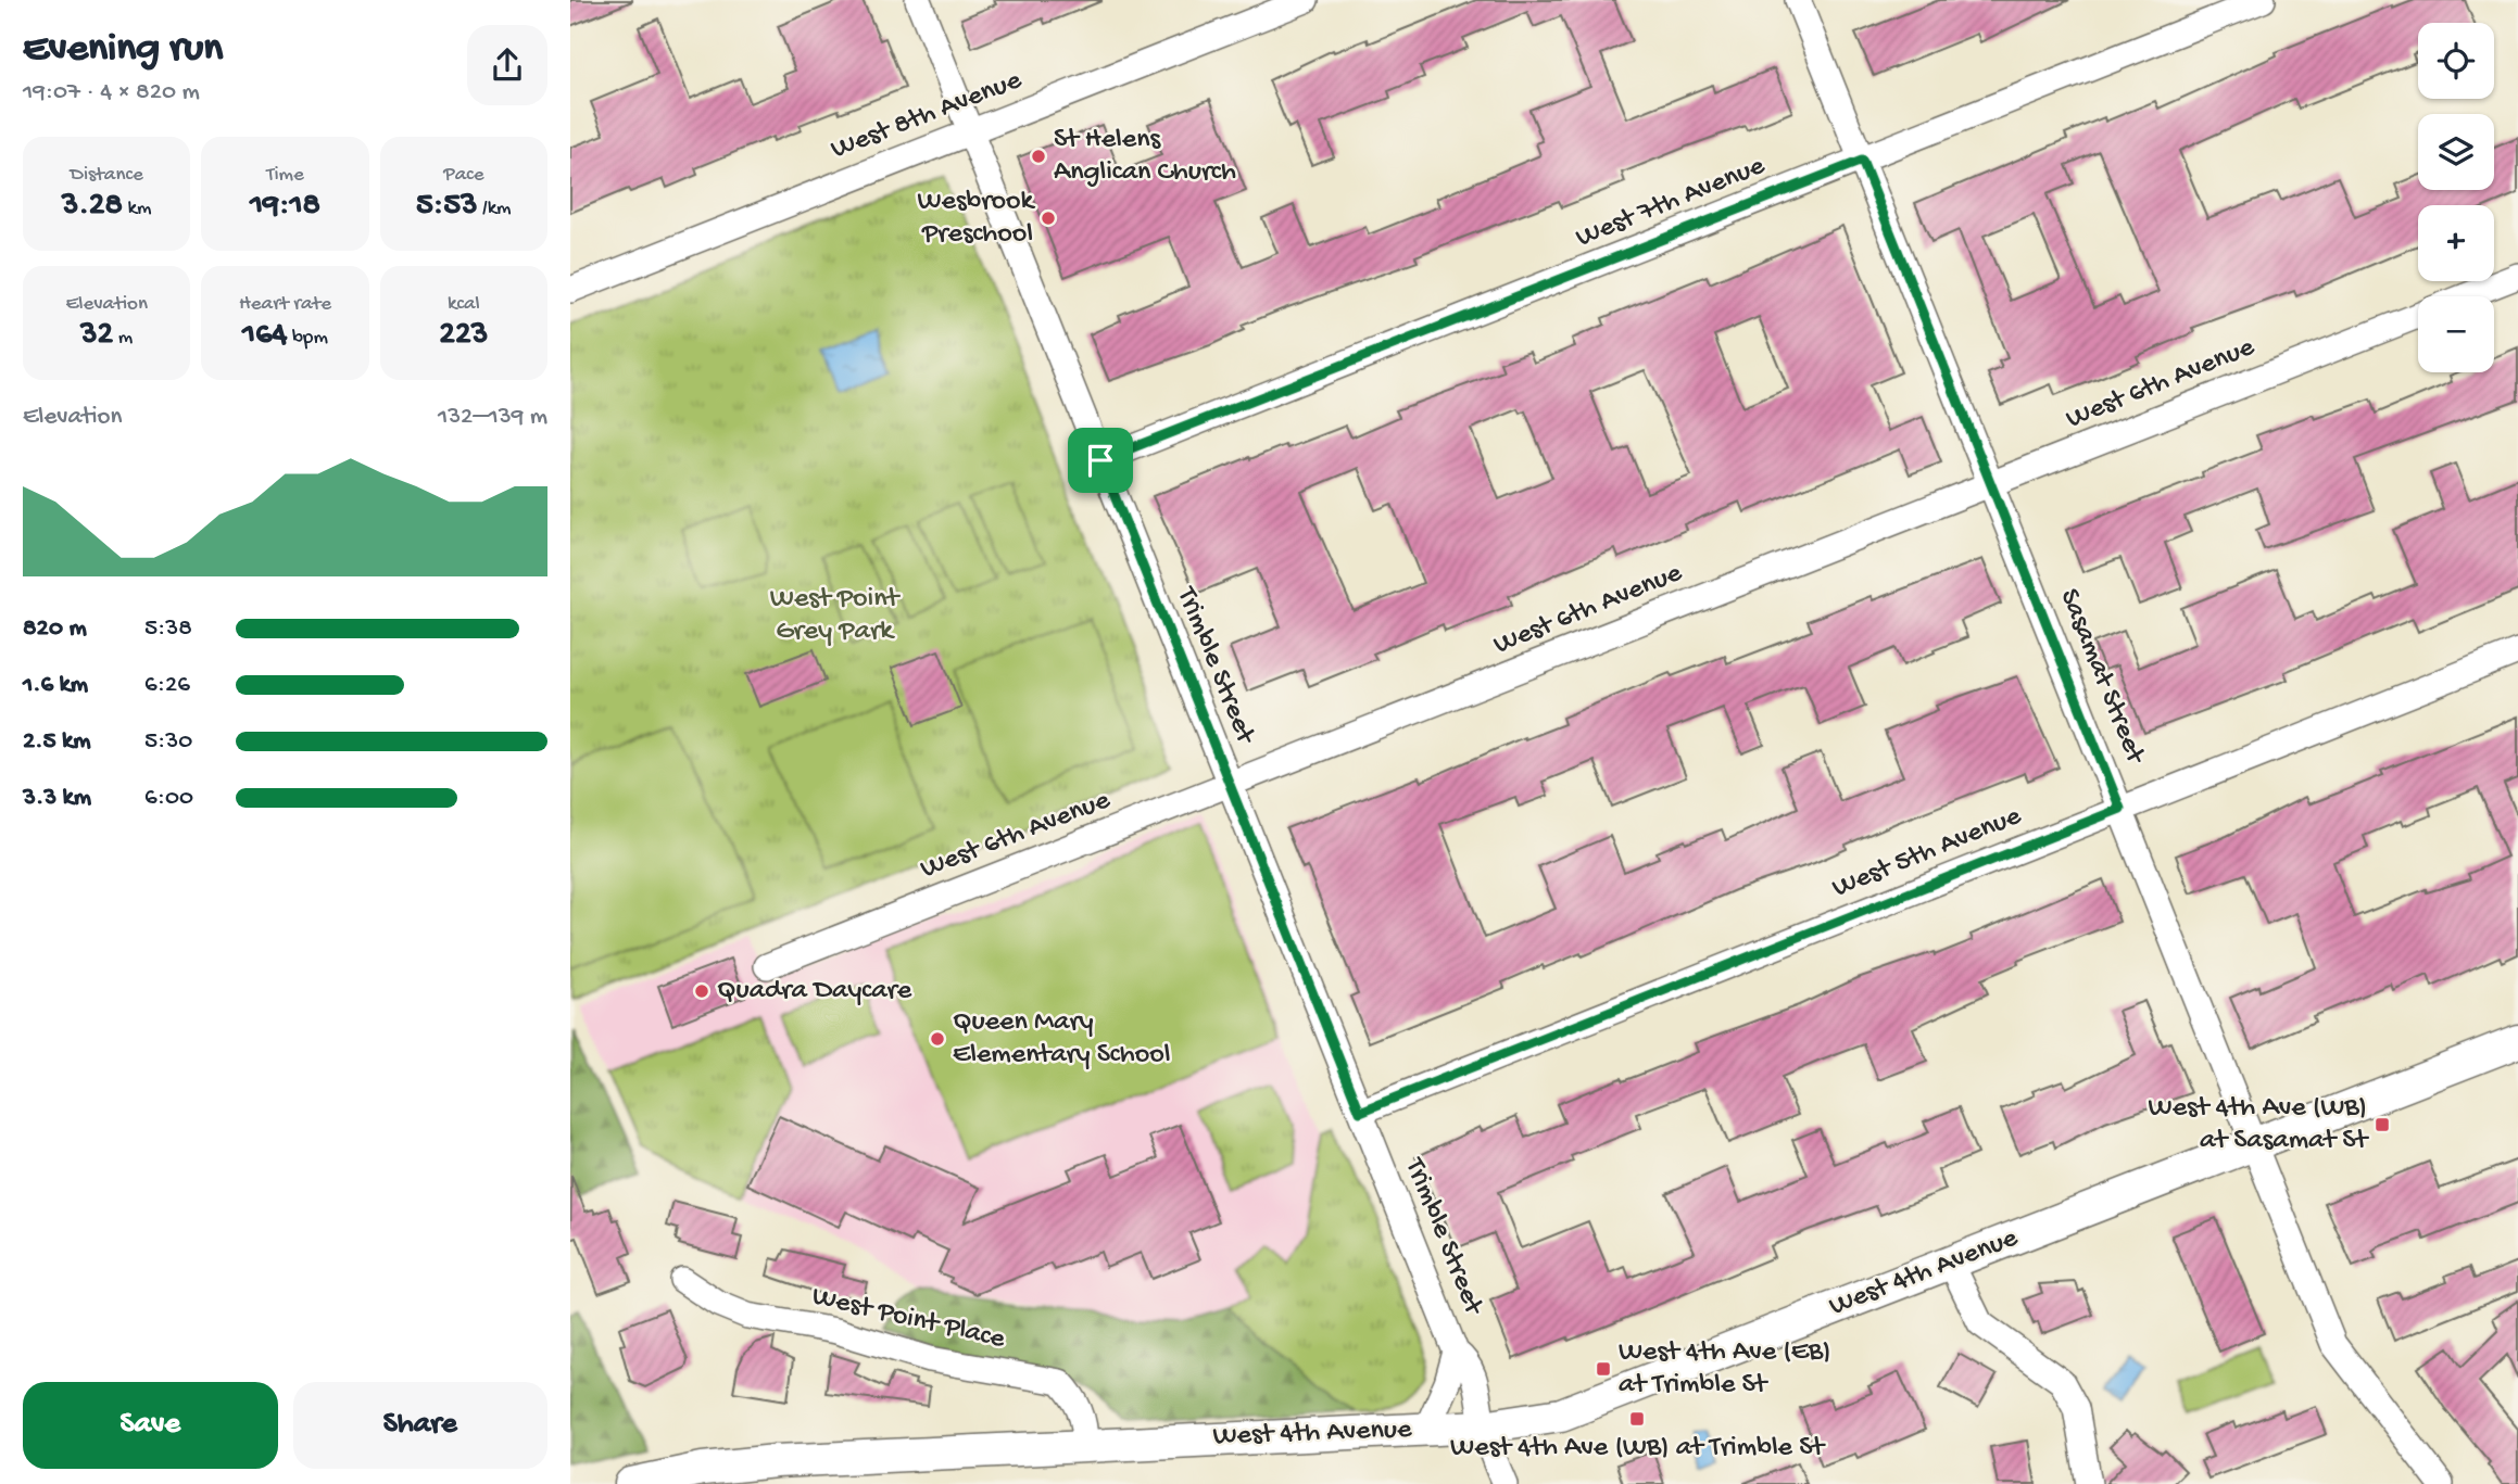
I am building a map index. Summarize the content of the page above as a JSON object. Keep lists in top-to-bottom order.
{
  "streets": {
    "main road": ["West 4th Avenue"],
    "street": [
      "West 8th Avenue",
      "West 7th Avenue",
      "West 6th Avenue",
      "Trimble Street",
      "Sasamat Street",
      "West 5th Avenue",
      "West Point Place"
    ]
  },
  "crossings": [
    ["West 8th Avenue", "Trimble Street"],
    ["West 7th Avenue", "Trimble Street"],
    ["West 7th Avenue", "Sasamat Street"],
    ["West 6th Avenue", "Trimble Street"],
    ["West 6th Avenue", "Sasamat Street"],
    ["Trimble Street", "West 5th Avenue"],
    ["Trimble Street", "West 4th Avenue"],
    ["Sasamat Street", "West 5th Avenue"],
    ["Sasamat Street", "West 4th Avenue"],
    ["West 4th Avenue", "West Point Place"]
  ],
  "parks": ["West Point Grey Park"],
  "places": {
    "other": [
      "St Helens Anglican Church",
      "Wesbrook Preschool",
      "Quadra Daycare",
      "Queen Mary Elementary School"
    ],
    "transit": ["West 4th Ave (WB) at Sasamat St", "West 4th Ave (EB) at Trimble St", "West 4th Ave (WB) at Trimble St"]
  },
  "page": {
    "heading": ["Evening run", "19:07 · 4 × 820 m"],
    "map_buttons": ["+", "−"],
    "stats": [
      ["Distance", "3.28 km"],
      ["Time", "19:18"],
      ["Pace", "5:53 /km"],
      ["Elevation", "32 m"],
      ["Heart rate", "164 bpm"],
      ["kcal", "223"]
    ],
    "chart": ["Elevation", "132–139 m"],
    "list": [
      {
        "name": "820 m",
        "note": "5:38"
      },
      {
        "name": "1.6 km",
        "note": "6:26"
      },
      {
        "name": "2.5 km",
        "note": "5:30"
      },
      {
        "name": "3.3 km",
        "note": "6:00"
      }
    ],
    "buttons": ["Save", "Share"]
  }
}
